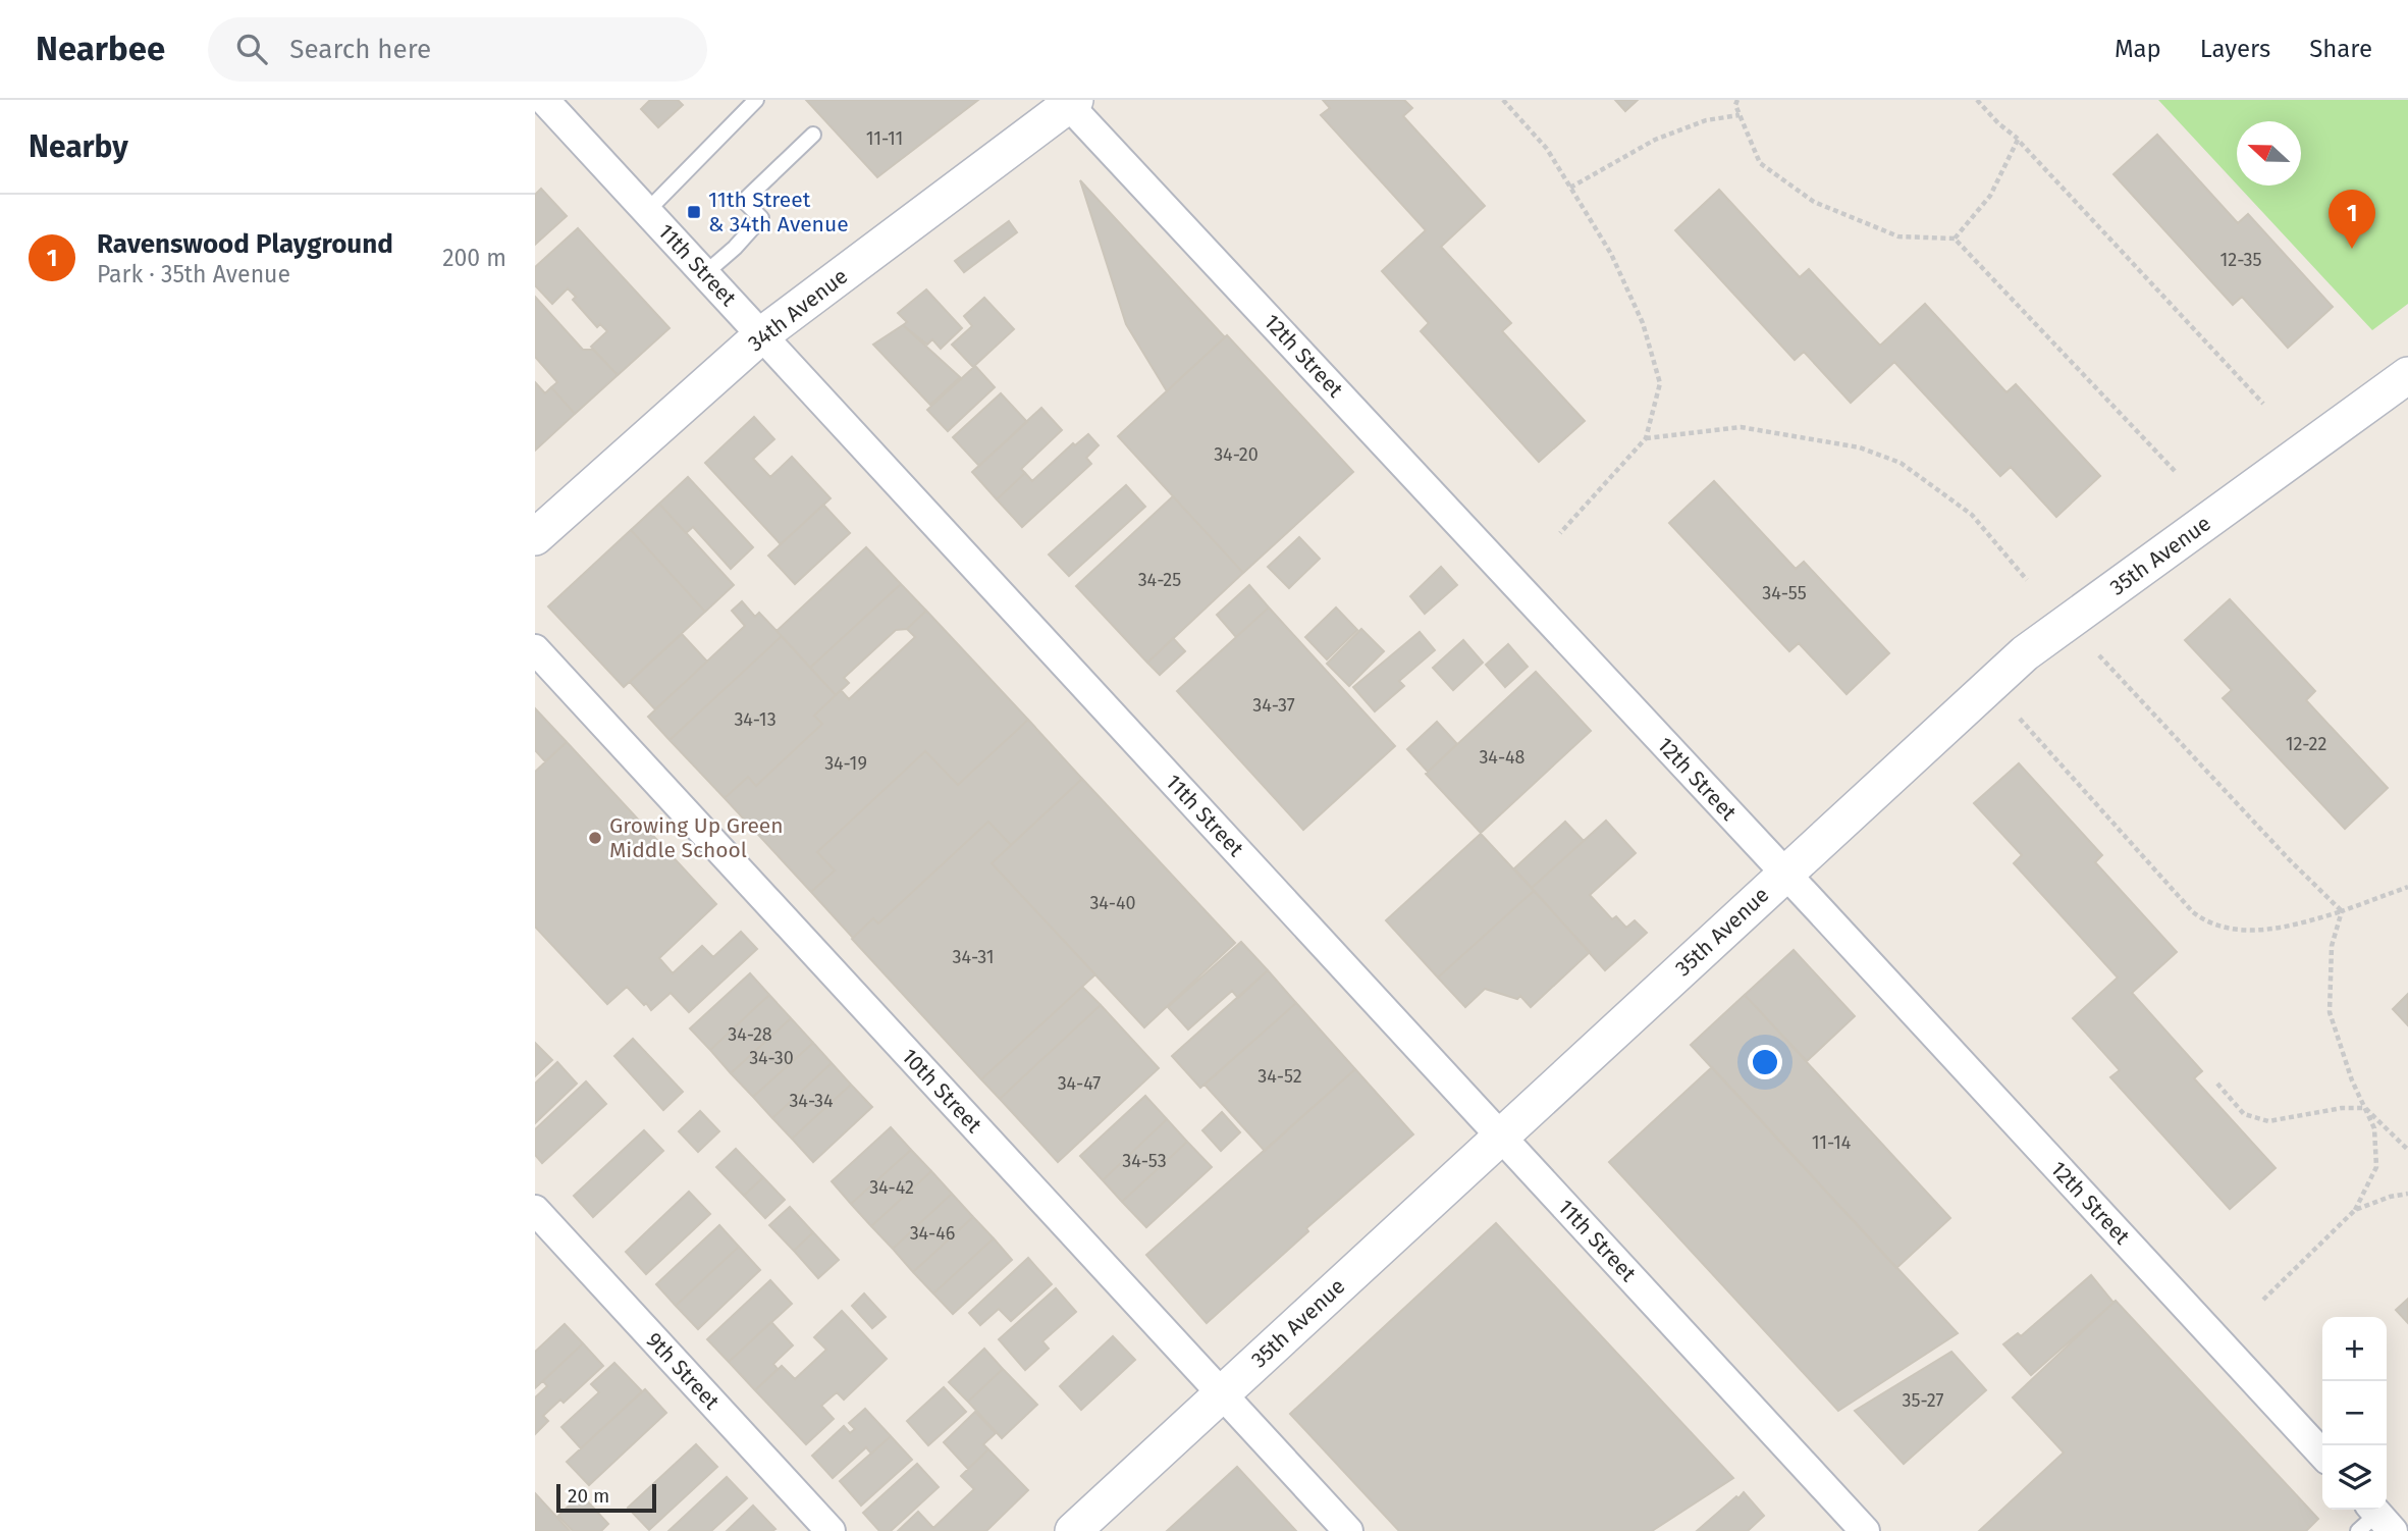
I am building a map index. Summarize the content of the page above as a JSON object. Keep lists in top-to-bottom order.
{
  "streets": {
    "street": [
      "11th Street",
      "34th Avenue",
      "12th Street",
      "35th Avenue",
      "10th Street",
      "9th Street"
    ]
  },
  "crossings": [
    ["11th Street", "34th Avenue"],
    ["11th Street", "35th Avenue"],
    ["34th Avenue", "12th Street"],
    ["12th Street", "35th Avenue"],
    ["35th Avenue", "10th Street"]
  ],
  "places": {
    "transit": ["11th Street & 34th Avenue"],
    "other": ["Growing Up Green Middle School"]
  },
  "house_numbers": [
    "11-11",
    "12-35",
    "34-20",
    "34-25",
    "34-55",
    "34-37",
    "34-13",
    "12-22",
    "34-48",
    "34-19",
    "34-40",
    "34-31",
    "34-28",
    "34-30",
    "34-52",
    "34-47",
    "34-34",
    "11-14",
    "34-53",
    "34-42",
    "34-46",
    "35-27"
  ],
  "scale_bar": "20 m",
  "north": "left",
  "page": {
    "header": "Nearbee",
    "search": "Search here",
    "nav": ["Map", "Layers", "Share"],
    "heading": "Nearby",
    "pins": "1",
    "list": [
      {
        "mark": "1",
        "name": "Ravenswood Playground",
        "note": "Park · 35th Avenue",
        "value": "200 m"
      }
    ],
    "map_buttons": ["+", "−"],
    "scale": "20 m"
  }
}
